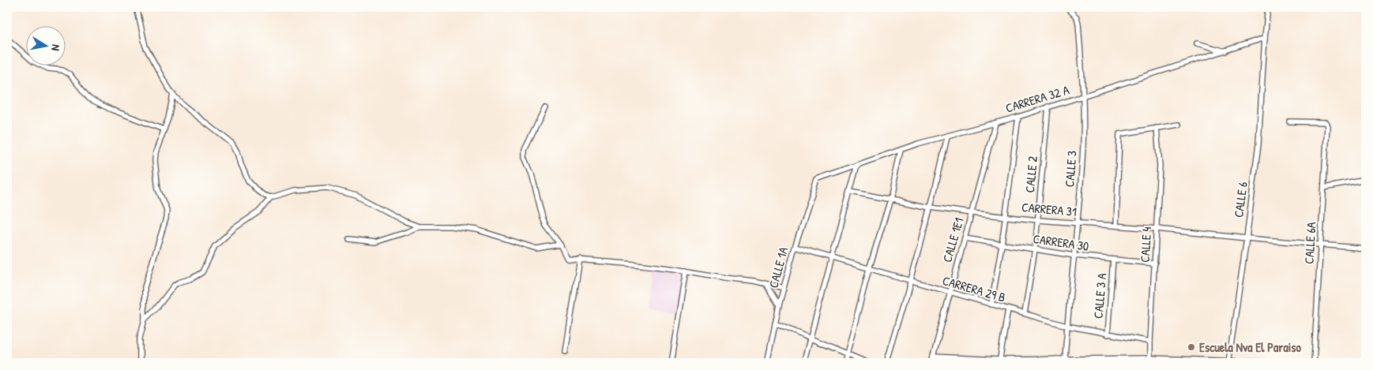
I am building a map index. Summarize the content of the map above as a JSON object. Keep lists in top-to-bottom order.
{
  "streets": {
    "street": [
      "CARRERA 32 A",
      "CALLE 3",
      "CALLE 2",
      "CALLE 6",
      "CARRERA 31",
      "CALLE 1E1",
      "CARRERA 30",
      "CALLE 6A",
      "CALLE 4",
      "CALLE 1A",
      "CARRERA 29 B",
      "CALLE 3 A"
    ]
  },
  "crossings": [
    ["CARRERA 32 A", "CALLE 3"],
    ["CARRERA 32 A", "CALLE 2"],
    ["CARRERA 32 A", "CALLE 6"],
    ["CARRERA 32 A", "CALLE 1E1"],
    ["CARRERA 32 A", "CALLE 1A"],
    ["CALLE 3", "CARRERA 31"],
    ["CALLE 3", "CARRERA 30"],
    ["CALLE 3", "CARRERA 29 B"],
    ["CALLE 2", "CARRERA 31"],
    ["CALLE 2", "CARRERA 30"],
    ["CALLE 2", "CARRERA 29 B"],
    ["CALLE 6", "CARRERA 31"],
    ["CARRERA 31", "CALLE 1E1"],
    ["CARRERA 31", "CALLE 4"],
    ["CALLE 1E1", "CARRERA 30"],
    ["CALLE 1E1", "CARRERA 29 B"],
    ["CARRERA 30", "CALLE 4"],
    ["CARRERA 30", "CALLE 3 A"],
    ["CALLE 4", "CARRERA 29 B"],
    ["CALLE 1A", "CARRERA 29 B"],
    ["CARRERA 29 B", "CALLE 3 A"]
  ],
  "places": ["Escuela Nva El Paraiso"],
  "north": "right"
}
